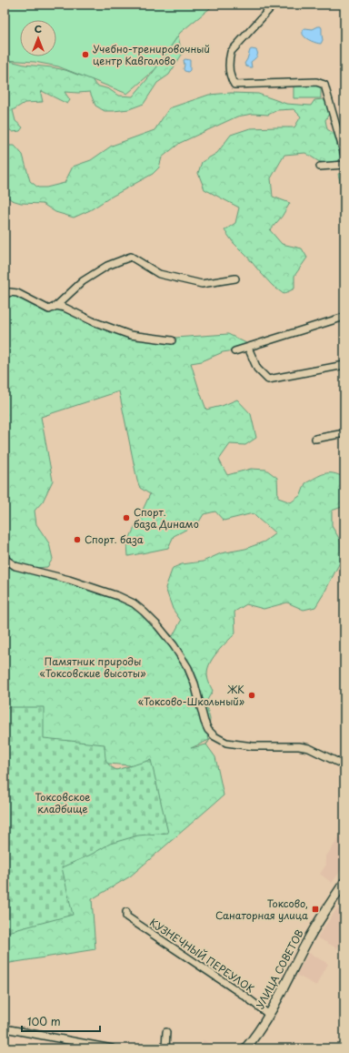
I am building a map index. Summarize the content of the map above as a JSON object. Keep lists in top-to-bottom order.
{
  "streets": {
    "main road": ["УЛИЦА СОВЕТОВ"],
    "street": ["КУЗНЕЧНЫЙ ПЕРЕУЛОК"]
  },
  "crossings": [
    ["КУЗНЕЧНЫЙ ПЕРЕУЛОК", "УЛИЦА СОВЕТОВ"]
  ],
  "parks": ["Памятник природы «Токсовские высоты»", "Токсовское кладбище"],
  "places": {
    "other": [
      "Учебно-тренировочный центр Кавголово",
      "Спорт. база Динамо",
      "Спорт. база",
      "ЖК «Токсово-Школьный»"
    ],
    "transit": ["Токсово, Санаторная улица"]
  },
  "scale_bar": "100 m",
  "north": "top"
}
